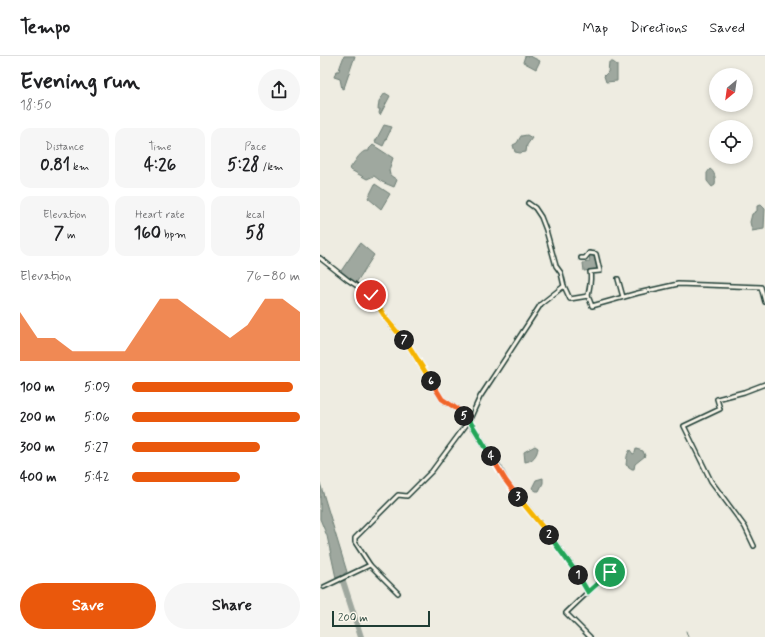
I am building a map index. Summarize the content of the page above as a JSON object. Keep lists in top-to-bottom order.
{
  "scale_bar": "200 m",
  "north": "bottom left",
  "page": {
    "header": "Tempo",
    "nav": ["Map", "Directions", "Saved"],
    "heading": ["Evening run", "18:50"],
    "stats": [
      ["Distance", "0.81 km"],
      ["Time", "4:26"],
      ["Pace", "5:28 /km"],
      ["Elevation", "7 m"],
      ["Heart rate", "160 bpm"],
      ["kcal", "58"]
    ],
    "chart": ["Elevation", "76–80 m"],
    "pins": [
      "7",
      "6",
      "5",
      "4",
      "3",
      "2",
      "1"
    ],
    "list": [
      {
        "name": "100 m",
        "note": "5:09"
      },
      {
        "name": "200 m",
        "note": "5:06"
      },
      {
        "name": "300 m",
        "note": "5:27"
      },
      {
        "name": "400 m",
        "note": "5:42"
      }
    ],
    "buttons": ["Save", "Share"],
    "scale": "200 m"
  }
}
